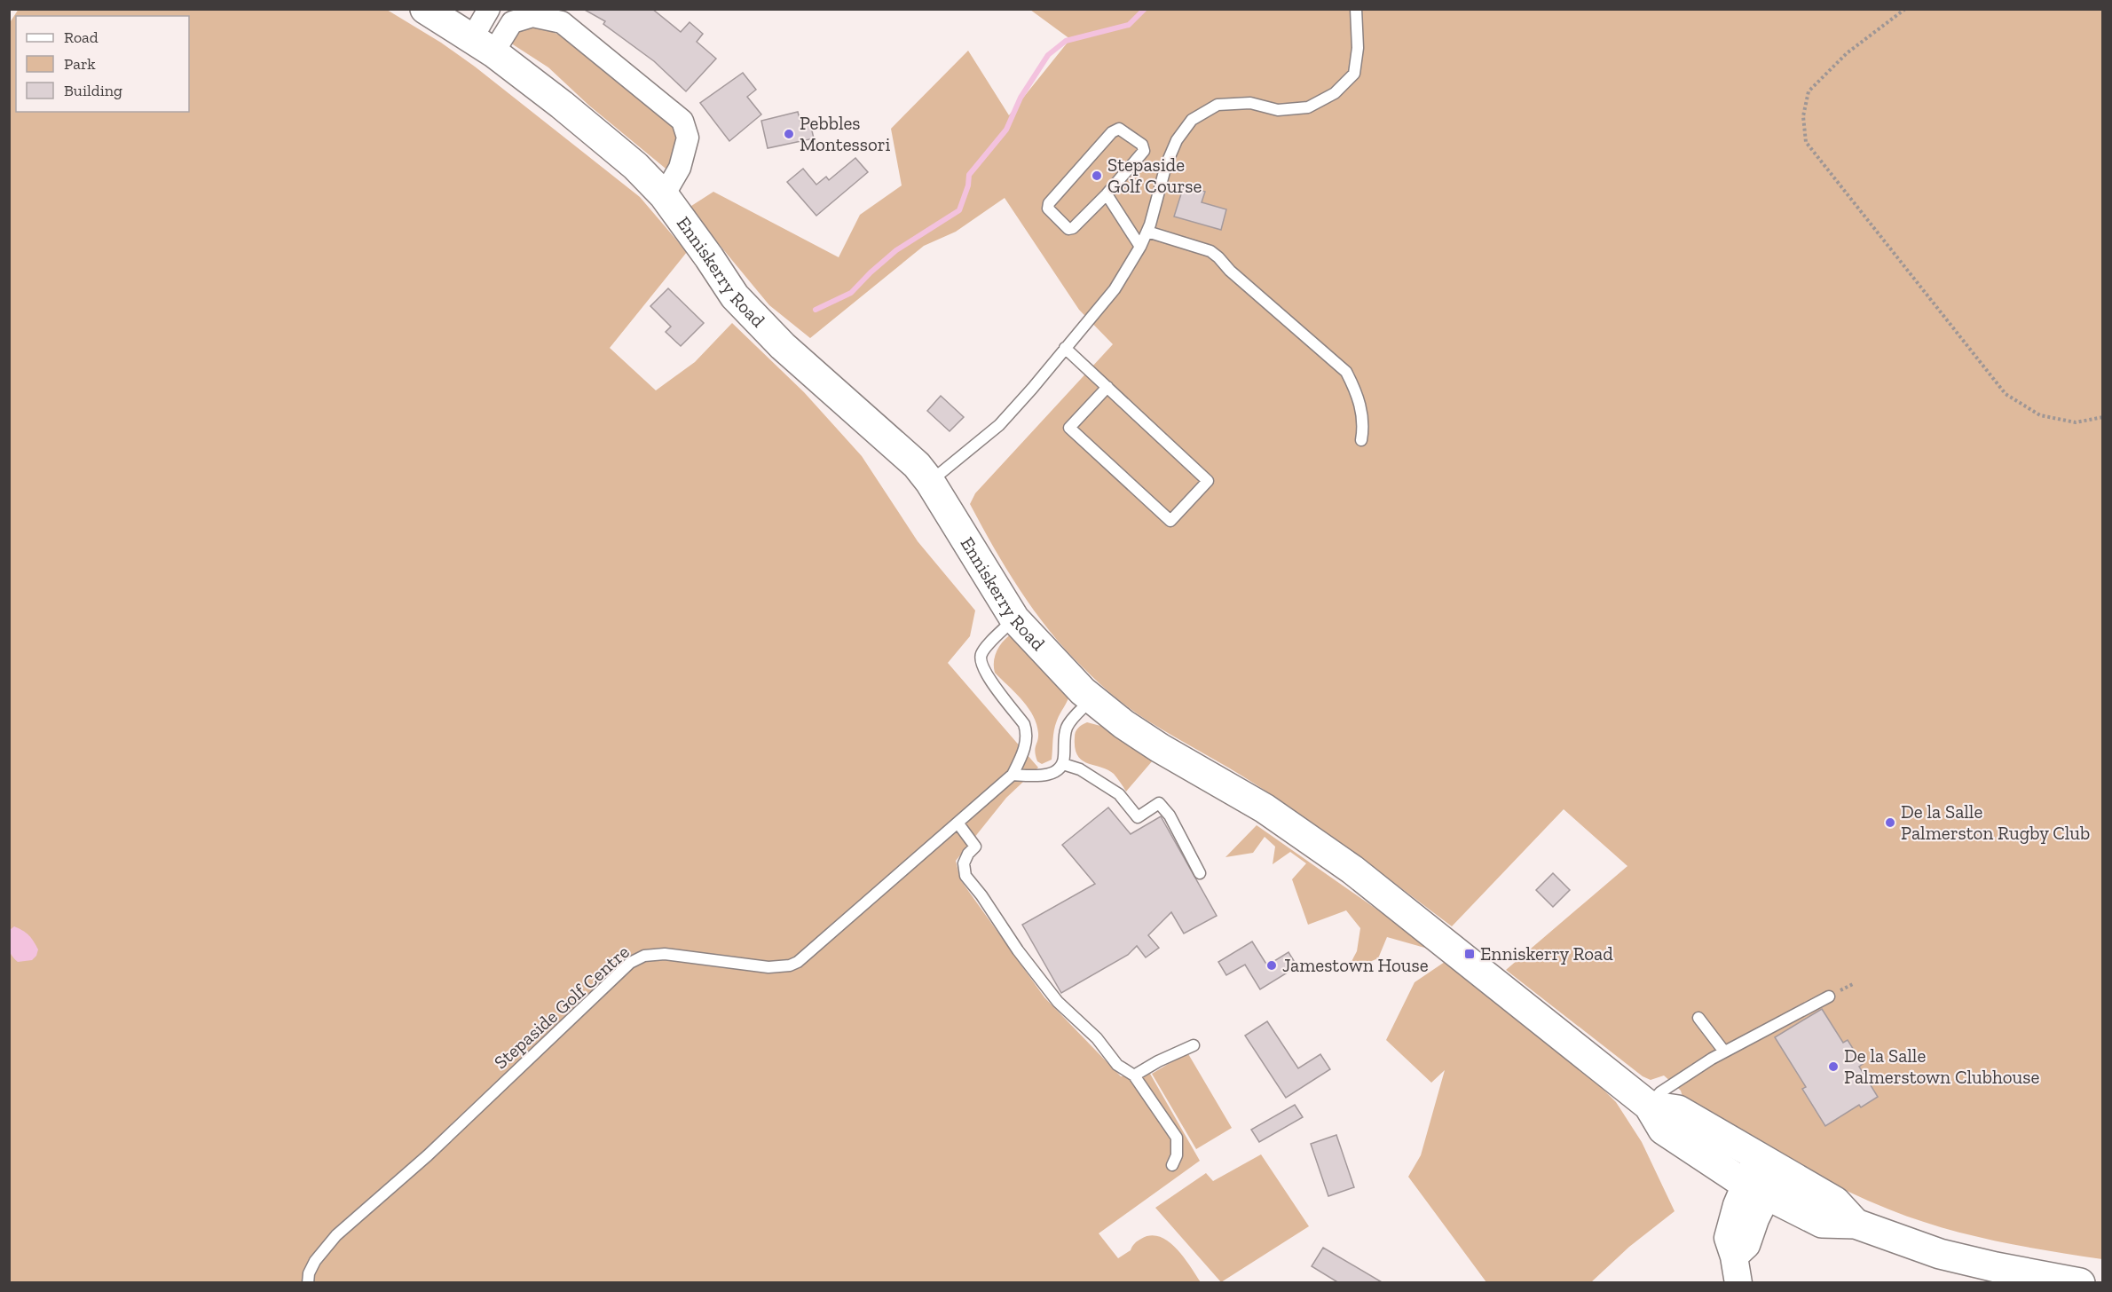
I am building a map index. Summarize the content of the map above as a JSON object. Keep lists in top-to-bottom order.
{
  "streets": {
    "main road": ["Enniskerry Road"],
    "lane": ["Stepaside Golf Centre"]
  },
  "places": {
    "other": [
      "Pebbles Montessori",
      "Stepaside Golf Course",
      "De la Salle Palmerston Rugby Club",
      "Jamestown House",
      "De la Salle Palmerstown Clubhouse"
    ],
    "transit": ["Enniskerry Road"]
  },
  "legend": ["Road", "Park", "Building"]
}
